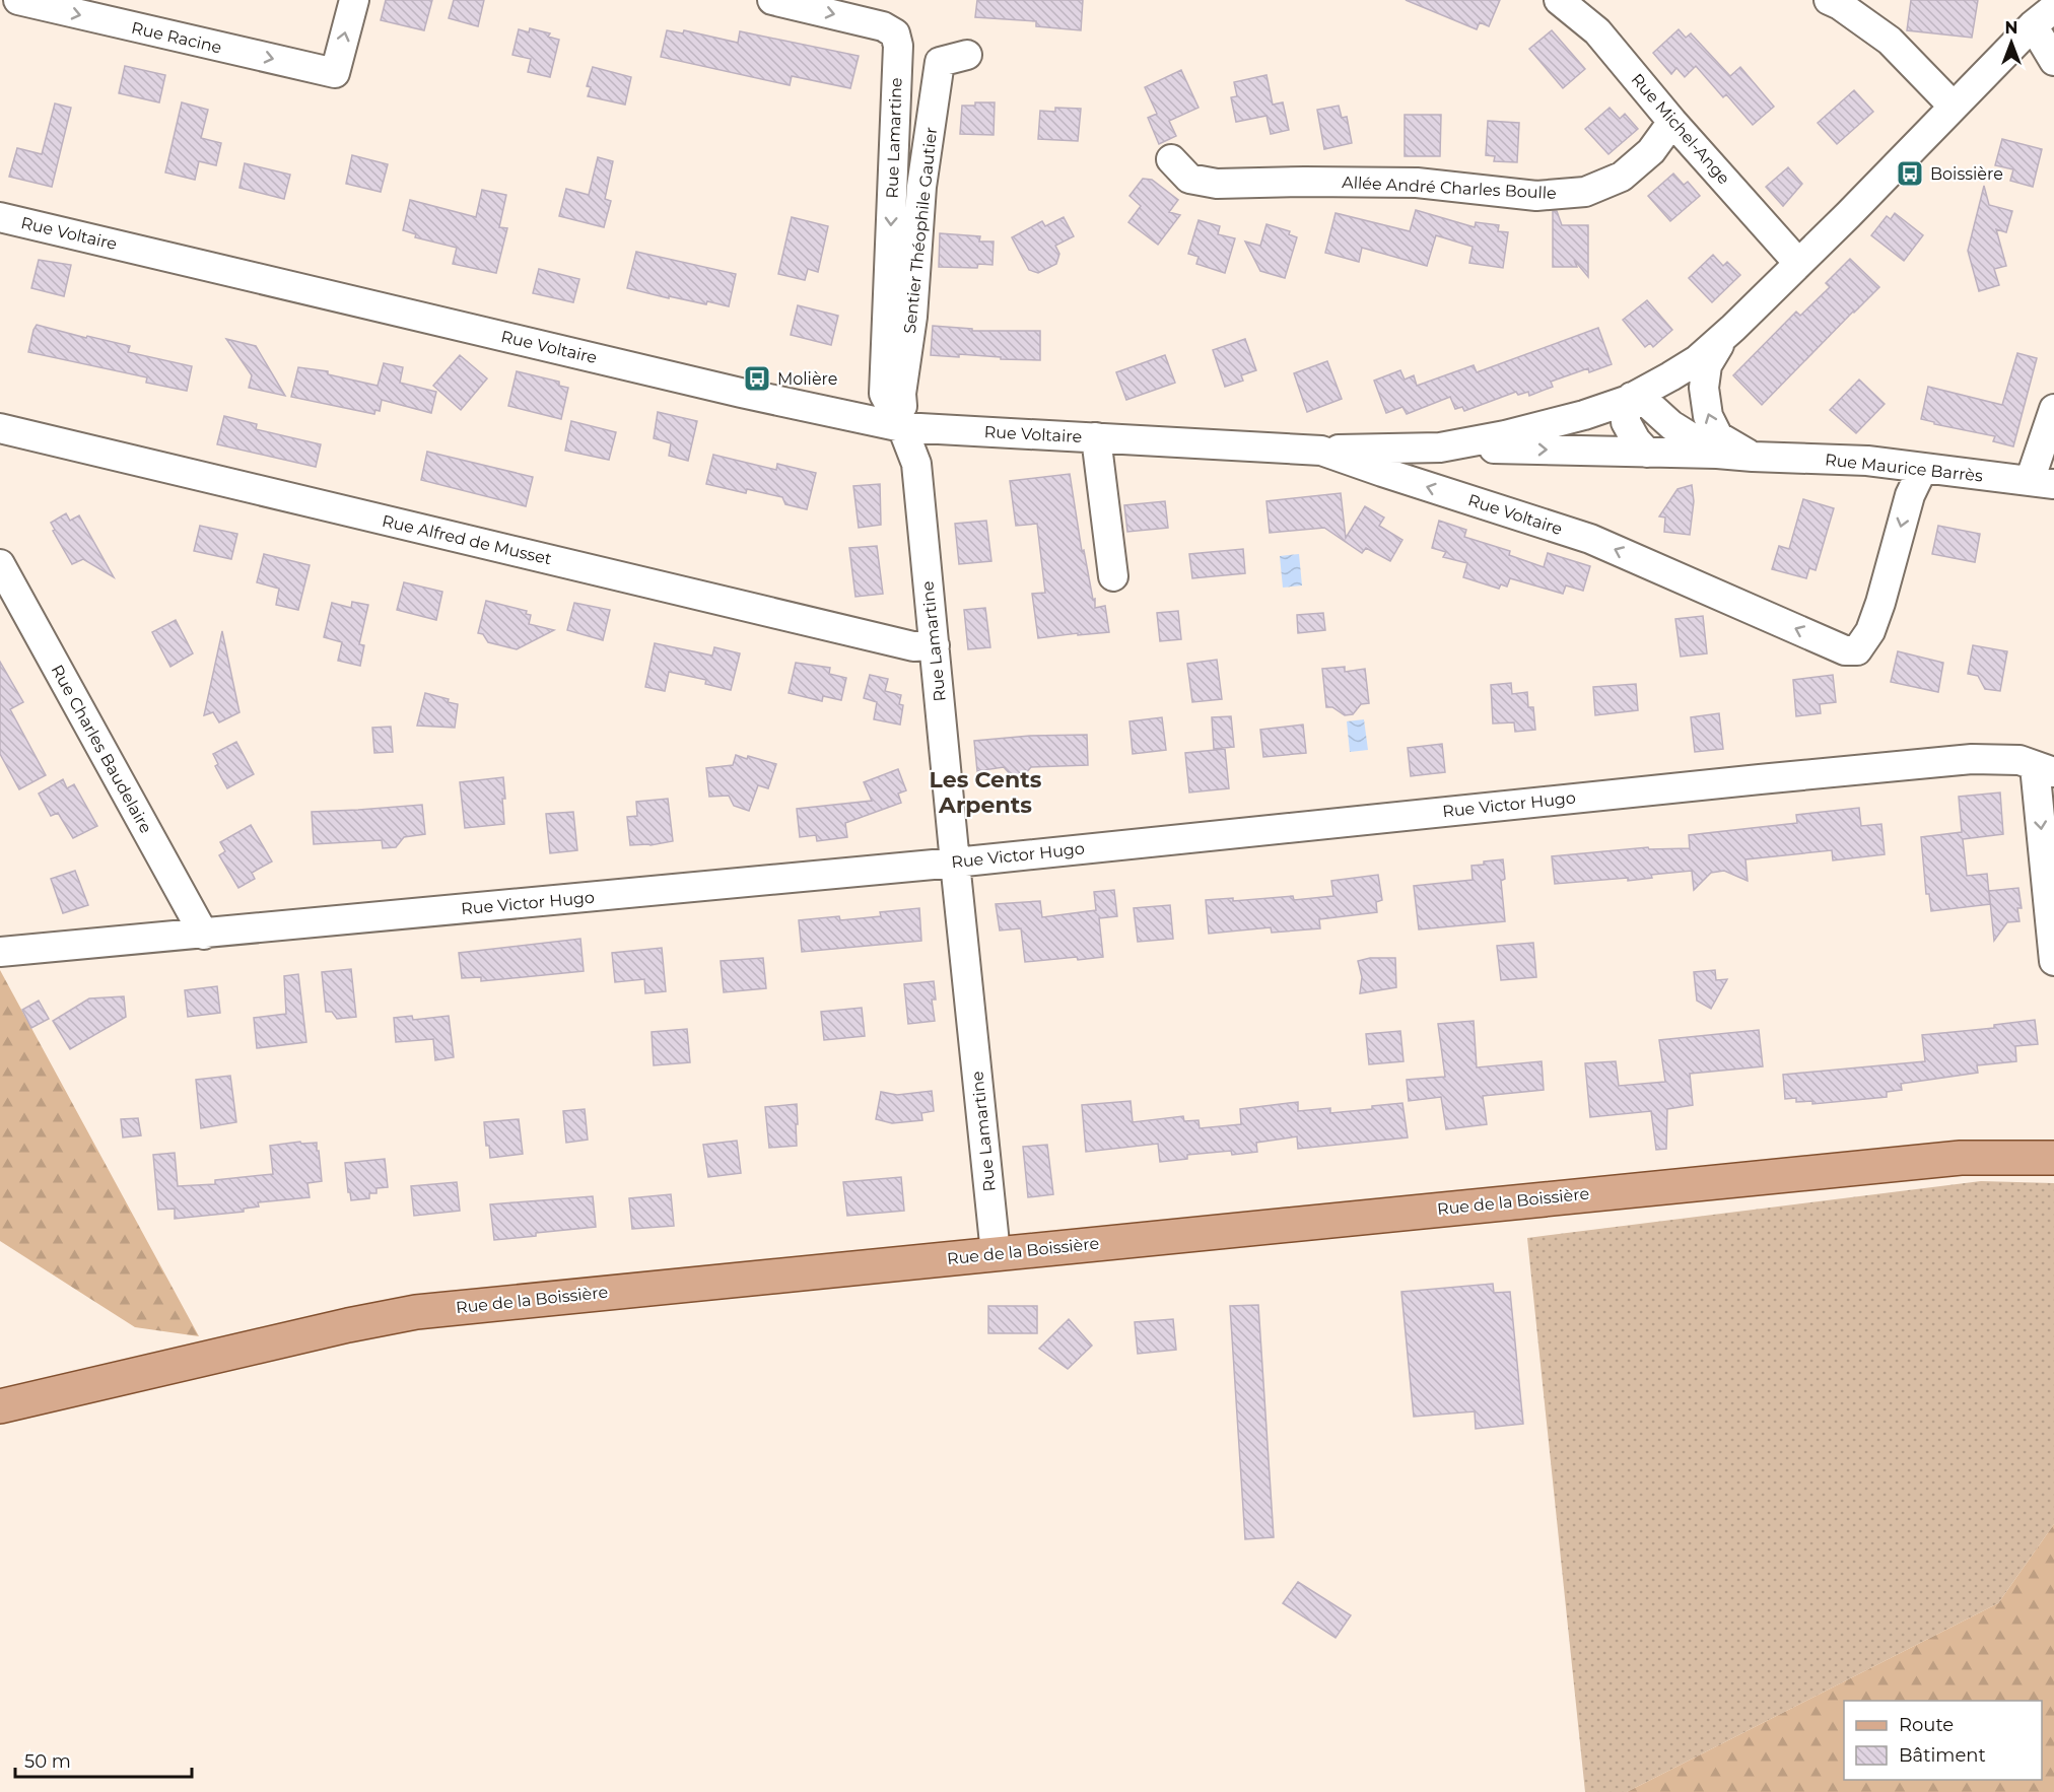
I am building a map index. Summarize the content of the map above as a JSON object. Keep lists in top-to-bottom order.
{
  "streets": {
    "main road": ["Rue de la Boissière"],
    "street": [
      "Rue Racine",
      "Rue Michel-Ange",
      "Rue Lamartine",
      "Allée André Charles Boulle",
      "Sentier Théophile Gautier",
      "Rue Voltaire",
      "Rue Maurice Barrès",
      "Rue Alfred de Musset",
      "Rue Charles Baudelaire",
      "Rue Victor Hugo"
    ]
  },
  "crossings": [
    ["Rue Michel-Ange", "Allée André Charles Boulle"],
    ["Rue Lamartine", "Sentier Théophile Gautier"],
    ["Rue Lamartine", "Rue Voltaire"],
    ["Rue Lamartine", "Rue Alfred de Musset"],
    ["Rue Lamartine", "Rue Victor Hugo"],
    ["Rue Lamartine", "Rue de la Boissière"],
    ["Sentier Théophile Gautier", "Rue Voltaire"],
    ["Rue Voltaire", "Rue Maurice Barrès"],
    ["Rue Charles Baudelaire", "Rue Victor Hugo"]
  ],
  "one_way": ["Rue Racine"],
  "districts": ["Les Cents Arpents"],
  "places": {
    "bus stop": ["Boissière", "Molière"]
  },
  "legend": ["Route", "Bâtiment"],
  "scale_bar": "50 m",
  "north": "top"
}
